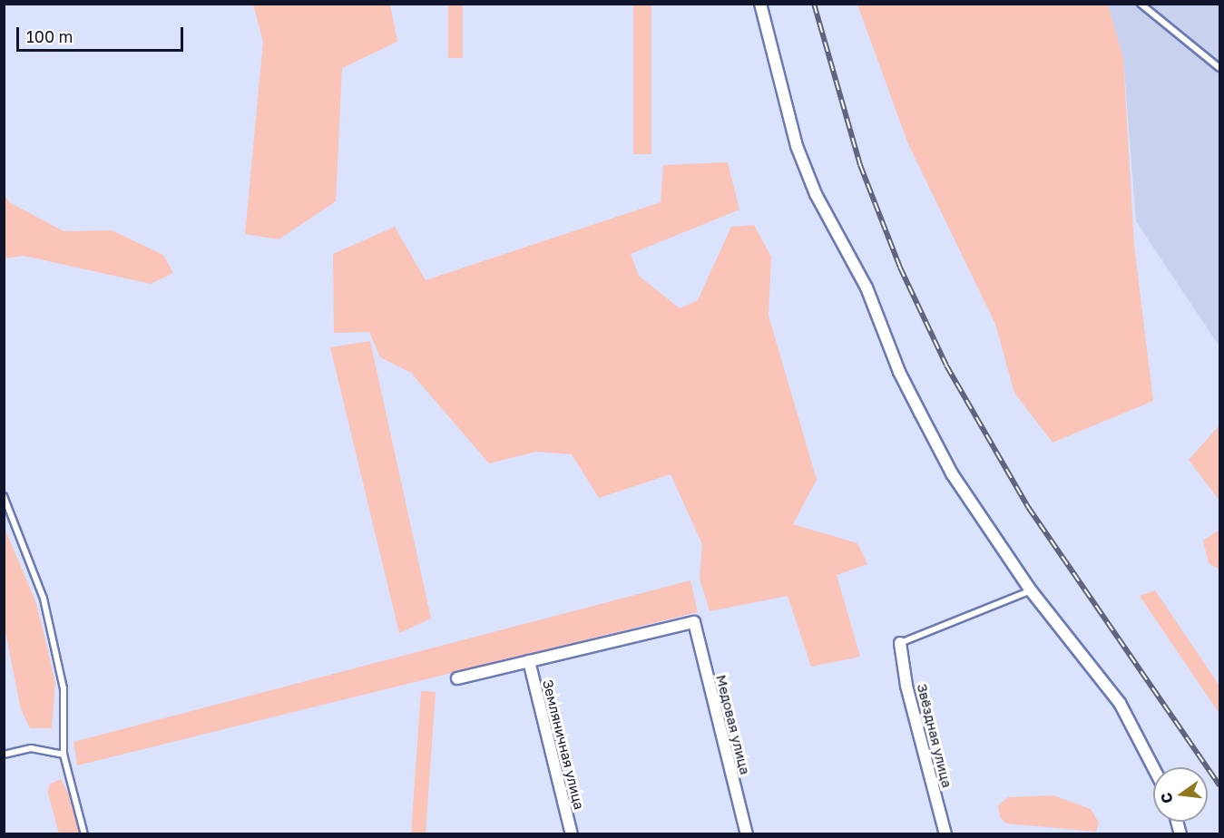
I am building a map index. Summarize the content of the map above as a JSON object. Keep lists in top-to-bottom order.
{
  "streets": {
    "street": ["Медовая улица", "Звёздная улица", "Земляничная улица"]
  },
  "crossings": [
    ["Медовая улица", "Земляничная улица"]
  ],
  "scale_bar": "100 m",
  "north": "left"
}
